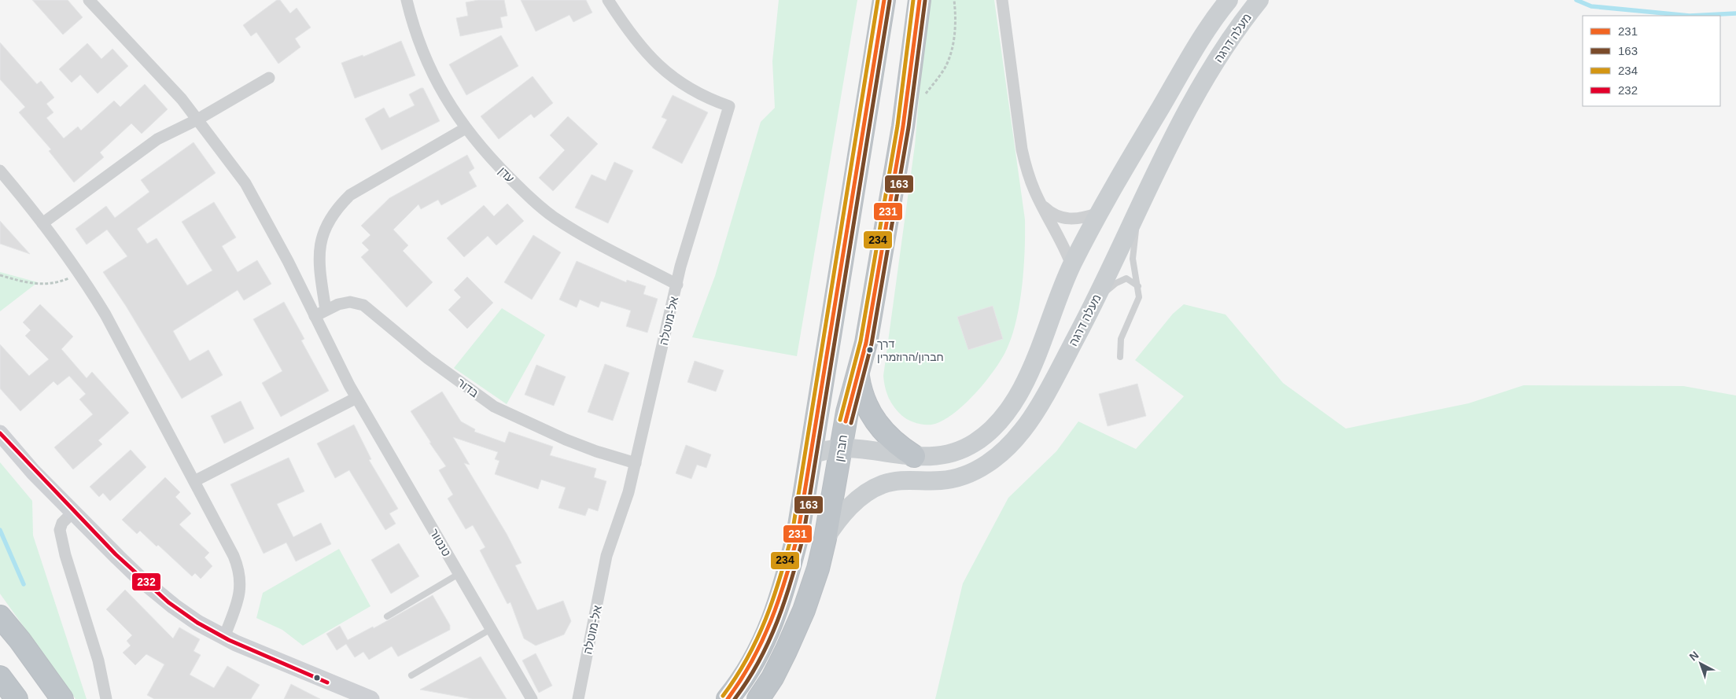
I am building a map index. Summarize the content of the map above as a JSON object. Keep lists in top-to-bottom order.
{
  "streets": {
    "highway": ["חברון"],
    "main road": ["מעלה דרגה"],
    "street": [
      "עדן",
      "אל-מוטלה",
      "בדור",
      "טנטור"
    ]
  },
  "crossings": [
    ["מעלה דרגה", "חברון"],
    ["עדן", "אל-מוטלה"],
    ["אל-מוטלה", "בדור"],
    ["בדור", "טנטור"]
  ],
  "places": ["דרך חברון/הרוזמרין"],
  "lines": [
    "transit line 231",
    "transit line 234",
    "transit line 163",
    "transit line 232"
  ],
  "legend": [
    "231",
    "163",
    "234",
    "232"
  ],
  "north": "top left"
}
